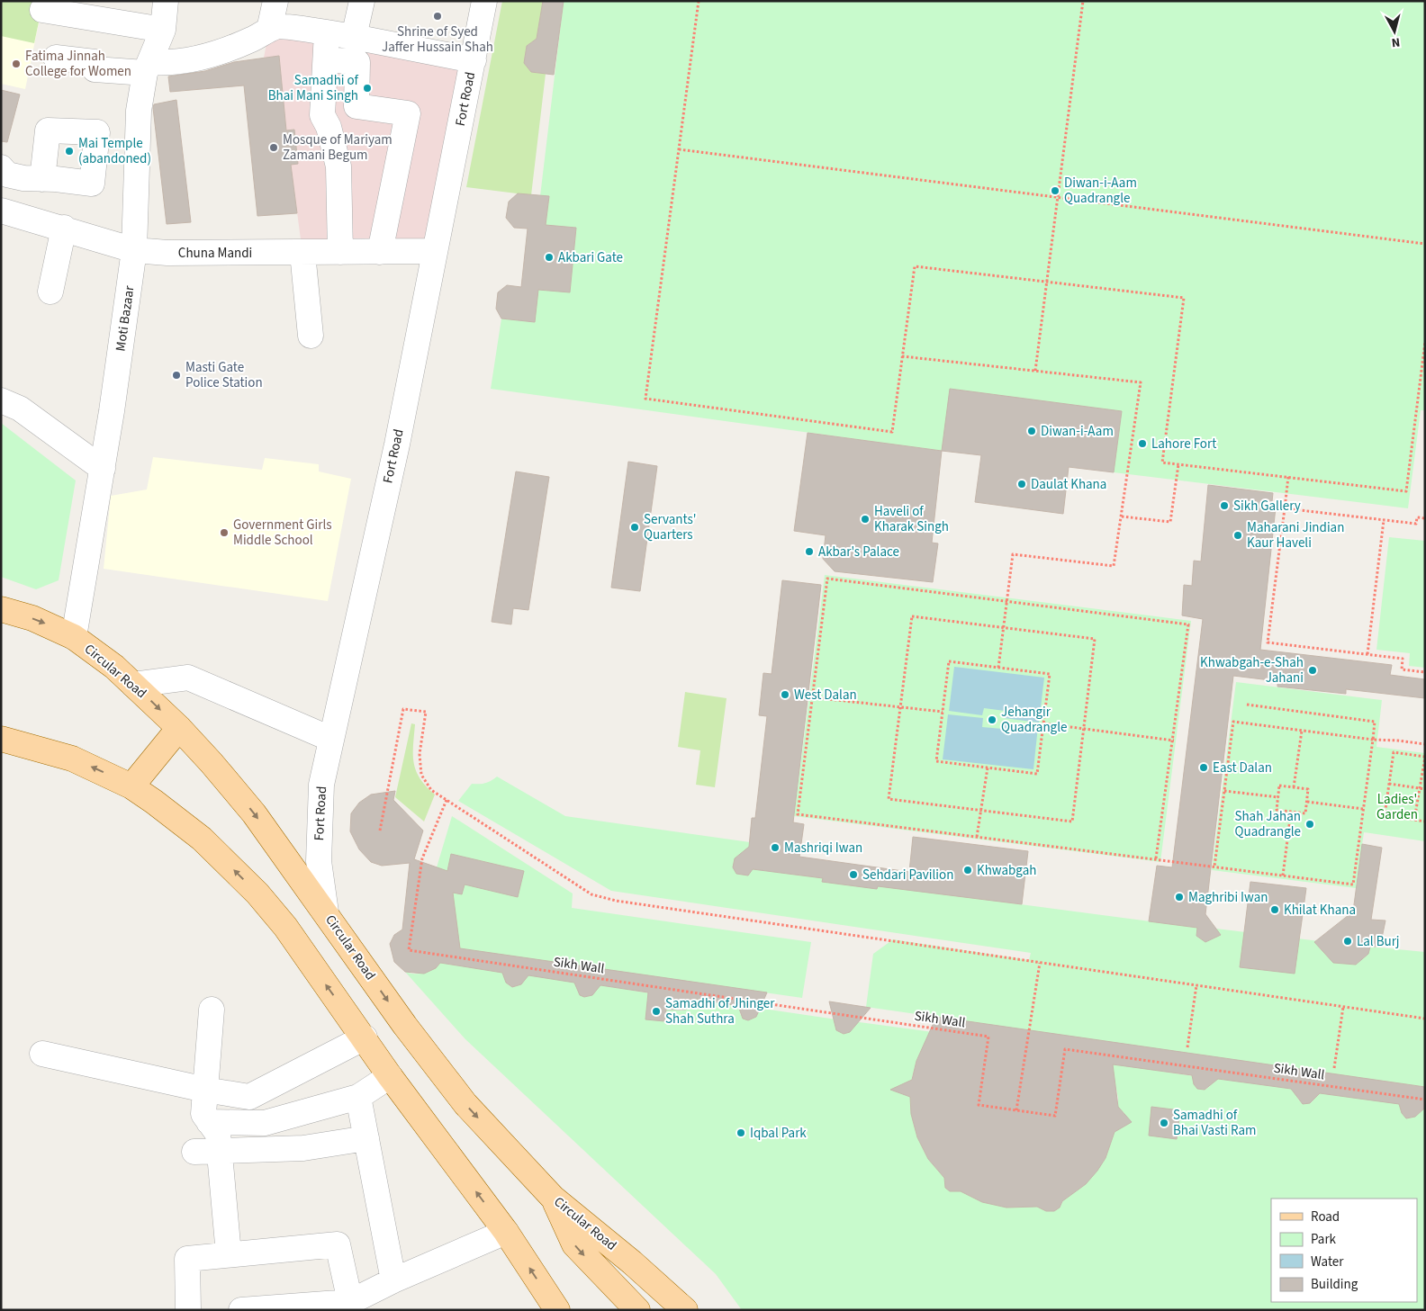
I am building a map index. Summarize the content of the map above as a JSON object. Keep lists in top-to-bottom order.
{
  "streets": {
    "main road": ["Circular Road"],
    "street": ["Fort Road", "Chuna Mandi", "Moti Bazaar"],
    "path": ["Sikh Wall"]
  },
  "crossings": [
    ["Fort Road", "Chuna Mandi"],
    ["Fort Road", "Circular Road"],
    ["Chuna Mandi", "Moti Bazaar"],
    ["Moti Bazaar", "Circular Road"]
  ],
  "parks": ["Ladies' Garden"],
  "places": [
    "Shrine of Syed Jaffer Hussain Shah",
    "Fatima Jinnah College for Women",
    "Samadhi of Bhai Mani Singh",
    "Mosque of Mariyam Zamani Begum",
    "Mai Temple (abandoned)",
    "Diwan-i-Aam Quadrangle",
    "Akbari Gate",
    "Masti Gate Police Station",
    "Diwan-i-Aam",
    "Lahore Fort",
    "Daulat Khana",
    "Sikh Gallery",
    "Haveli of Kharak Singh",
    "Servants' Quarters",
    "Government Girls Middle School",
    "Maharani Jindian Kaur Haveli",
    "Akbar's Palace",
    "Khwabgah-e-Shah Jahani",
    "West Dalan",
    "Jehangir Quadrangle",
    "East Dalan",
    "Shah Jahan Quadrangle",
    "Mashriqi Iwan",
    "Khwabgah",
    "Sehdari Pavilion",
    "Maghribi Iwan",
    "Khilat Khana",
    "Lal Burj",
    "Samadhi of Jhinger Shah Suthra",
    "Samadhi of Bhai Vasti Ram",
    "Iqbal Park"
  ],
  "legend": [
    "Road",
    "Park",
    "Water",
    "Building"
  ],
  "north": "bottom"
}
